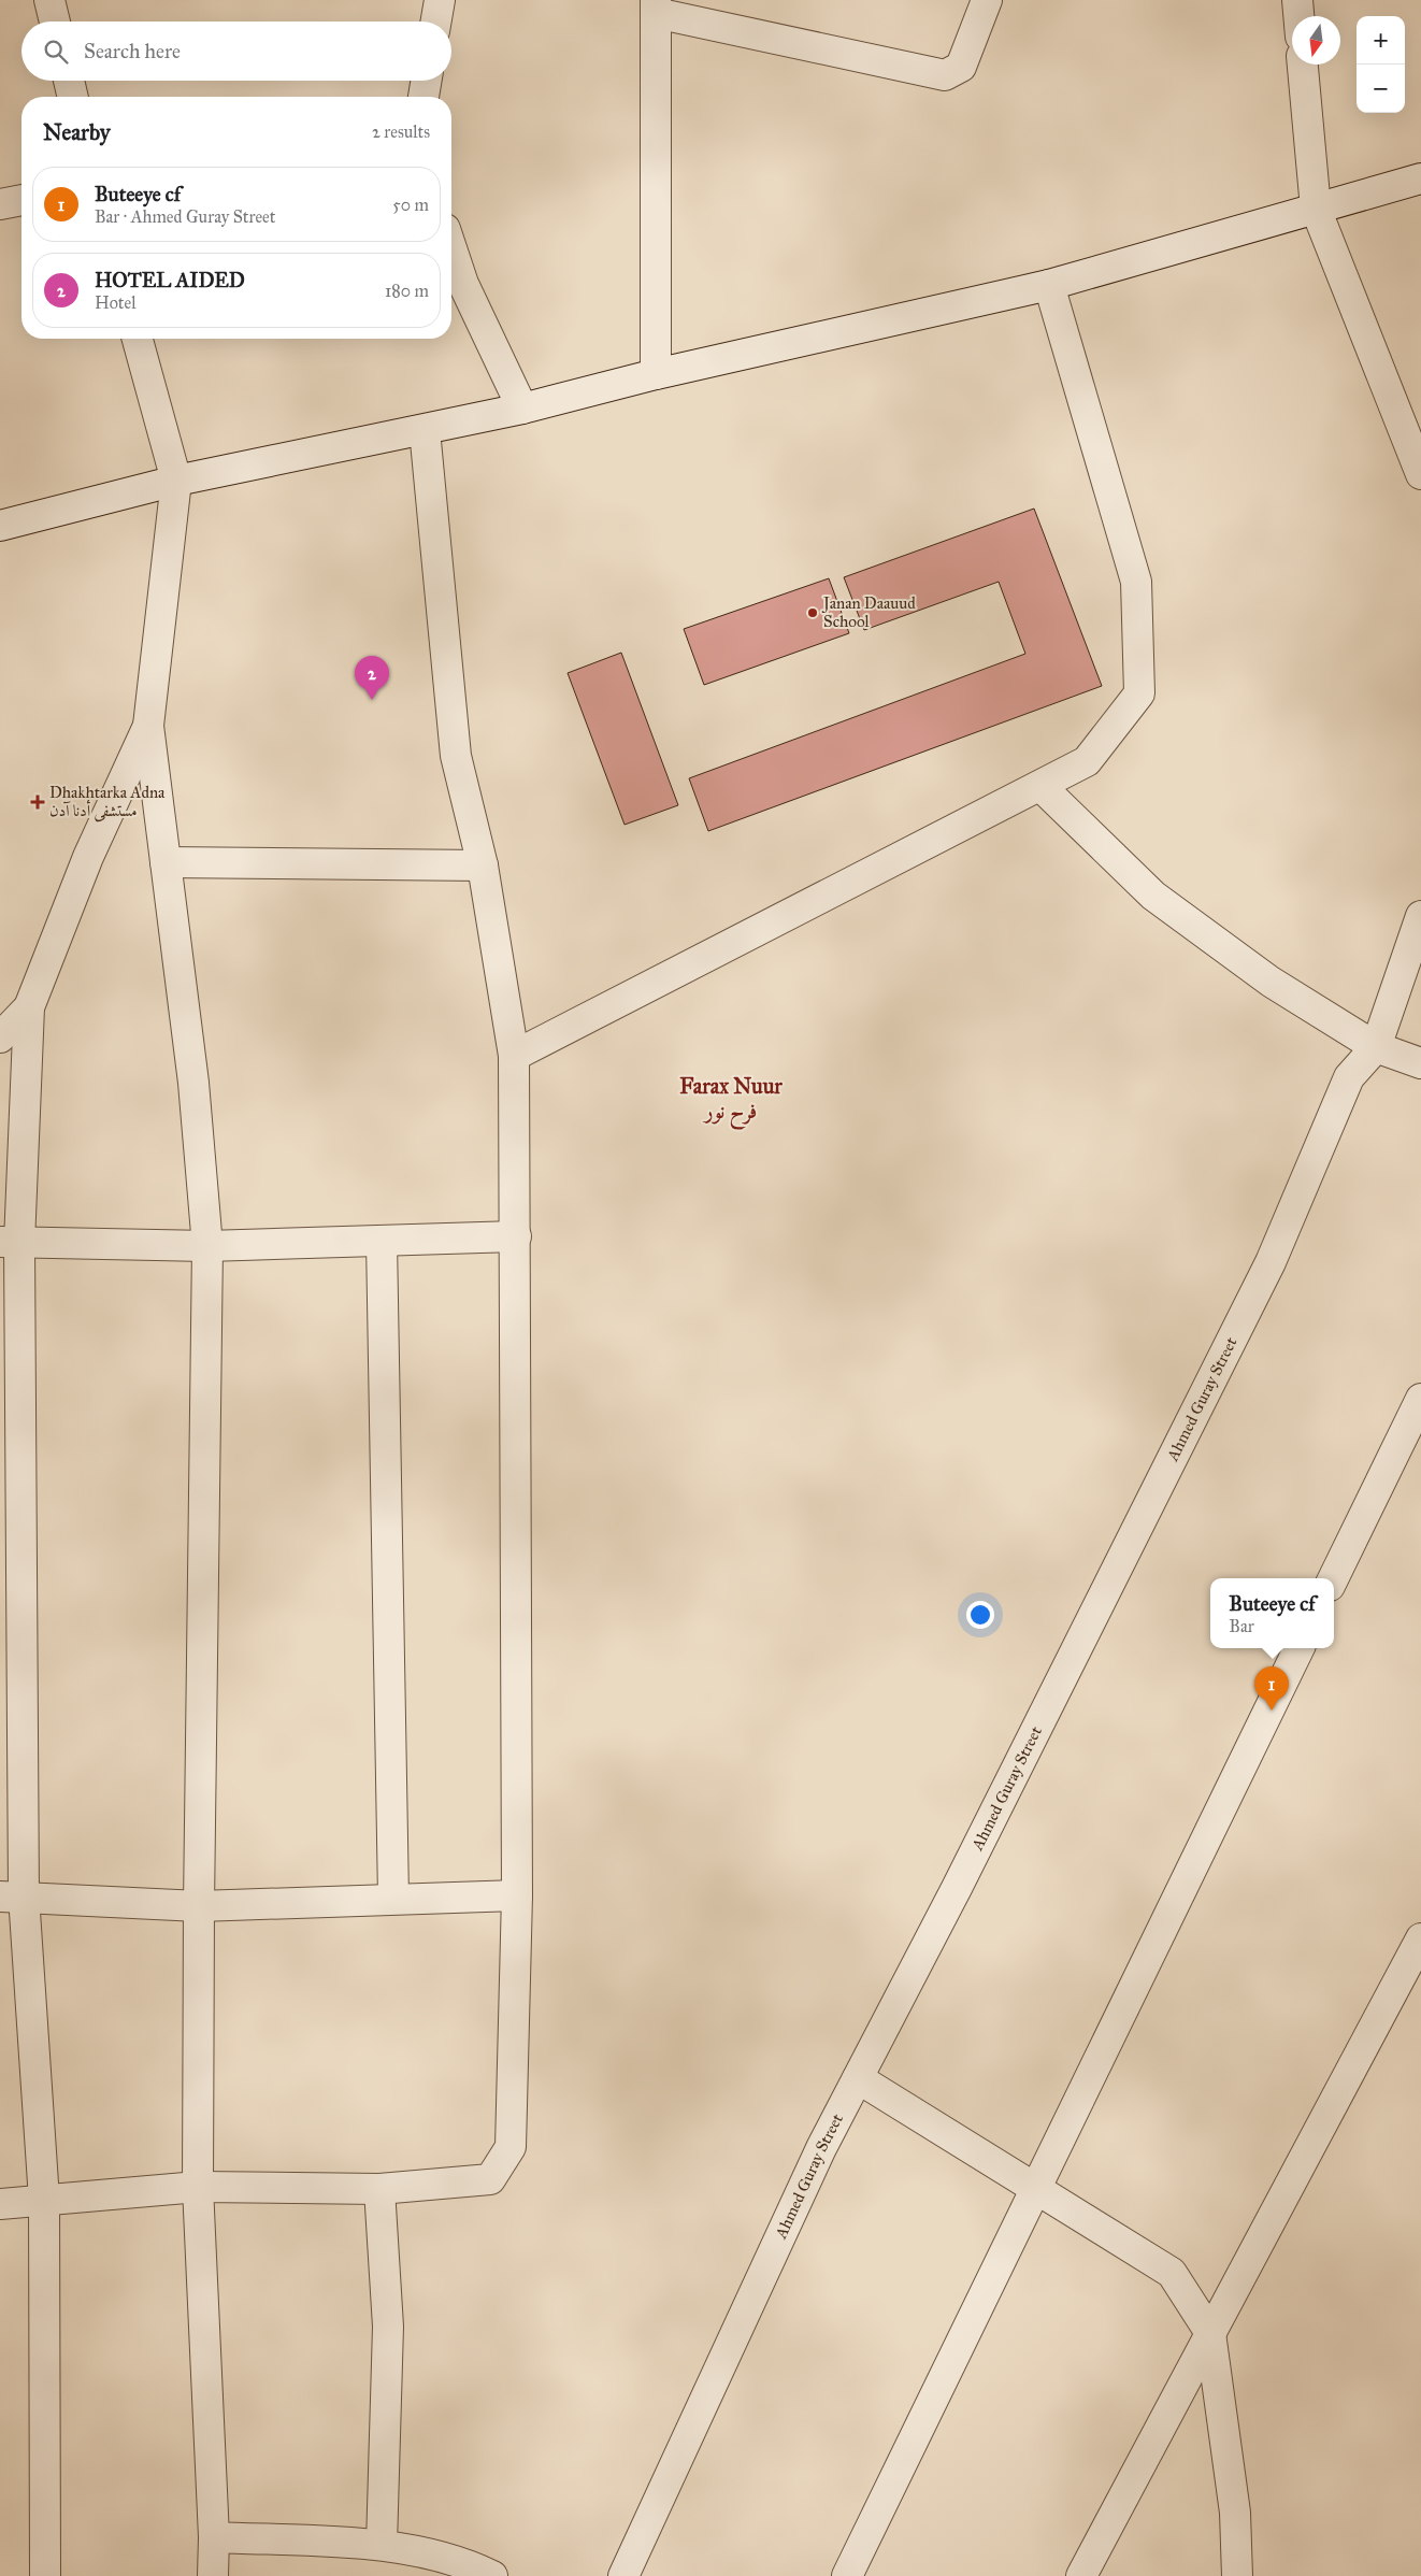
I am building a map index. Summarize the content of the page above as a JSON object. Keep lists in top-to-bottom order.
{
  "streets": {
    "street": ["Ahmed Guray Street"]
  },
  "districts": ["Farax Nuur فرح نور"],
  "places": {
    "other": ["Janan Daauud School"],
    "health": ["Dhakhtarka Adna مستشفى أدنا آدن"]
  },
  "north": "bottom",
  "page": {
    "map_buttons": ["+", "−"],
    "search": "Search here",
    "heading": ["Nearby", "2 results"],
    "list": [
      {
        "mark": "1",
        "name": "Buteeye cf",
        "note": "Bar · Ahmed Guray Street",
        "value": "50 m"
      },
      {
        "mark": "2",
        "name": "HOTEL AIDED",
        "note": "Hotel",
        "value": "180 m"
      }
    ],
    "pins": ["2", "1"],
    "popup": ["Buteeye cf", "Bar"]
  }
}
